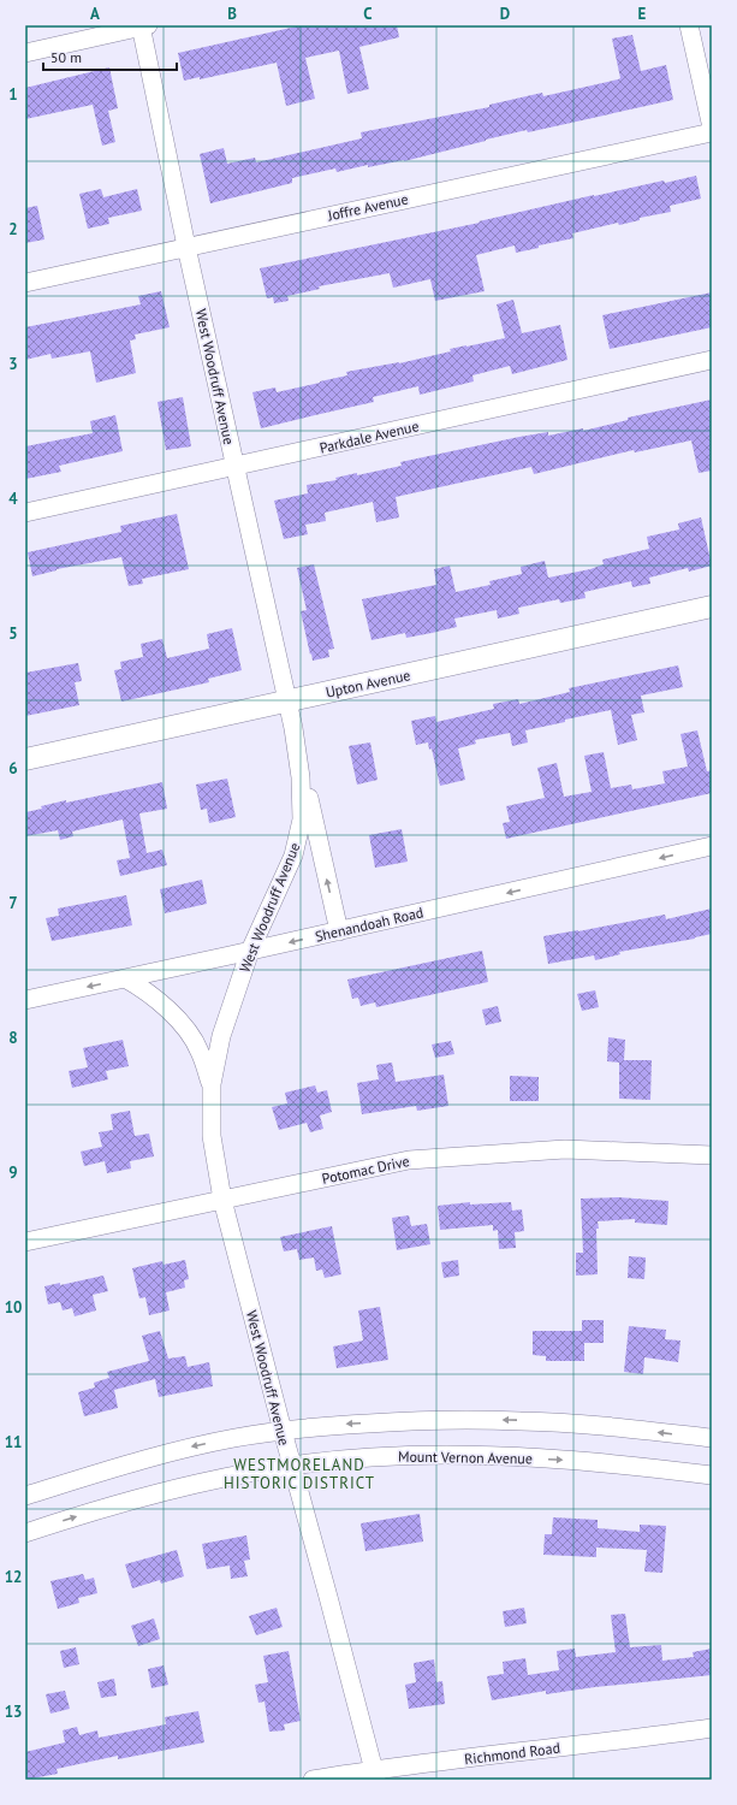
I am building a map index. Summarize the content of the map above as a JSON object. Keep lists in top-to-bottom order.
{
  "streets": {
    "street": [
      "Joffre Avenue",
      "West Woodruff Avenue",
      "Parkdale Avenue",
      "Upton Avenue",
      "Shenandoah Road",
      "Potomac Drive",
      "Mount Vernon Avenue",
      "Richmond Road"
    ]
  },
  "crossings": [
    ["Joffre Avenue", "West Woodruff Avenue"],
    ["West Woodruff Avenue", "Parkdale Avenue"],
    ["West Woodruff Avenue", "Upton Avenue"],
    ["West Woodruff Avenue", "Shenandoah Road"],
    ["West Woodruff Avenue", "Potomac Drive"],
    ["West Woodruff Avenue", "Mount Vernon Avenue"],
    ["West Woodruff Avenue", "Richmond Road"]
  ],
  "one_way": ["Shenandoah Road"],
  "districts": ["WESTMORELAND HISTORIC DISTRICT"],
  "scale_bar": "50 m",
  "grid": {
    "columns": [
      "A",
      "B",
      "C",
      "D",
      "E"
    ],
    "rows": [
      "1",
      "2",
      "3",
      "4",
      "5",
      "6",
      "7",
      "8",
      "9",
      "10",
      "11",
      "12",
      "13"
    ]
  }
}
